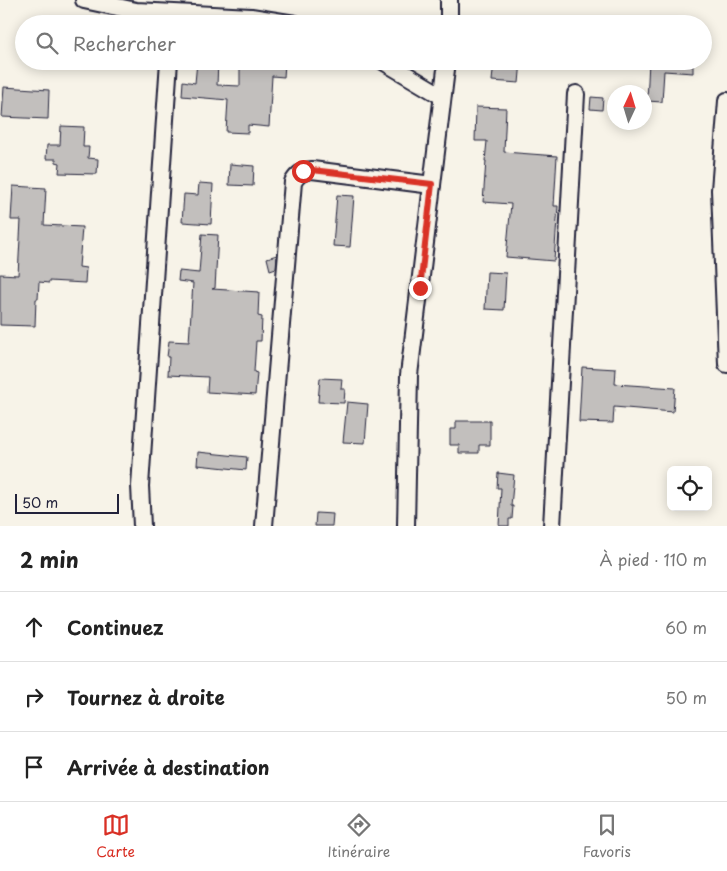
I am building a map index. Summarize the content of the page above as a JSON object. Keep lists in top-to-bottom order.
{
  "scale_bar": "50 m",
  "north": "top",
  "page": {
    "search": "Rechercher",
    "scale": "50 m",
    "heading": ["2 min", "À pied · 110 m"],
    "list": [
      ["Continuez", "60 m"],
      ["Tournez à droite", "50 m"],
      "Arrivée à destination"
    ],
    "nav": ["Carte", "Itinéraire", "Favoris"]
  }
}
